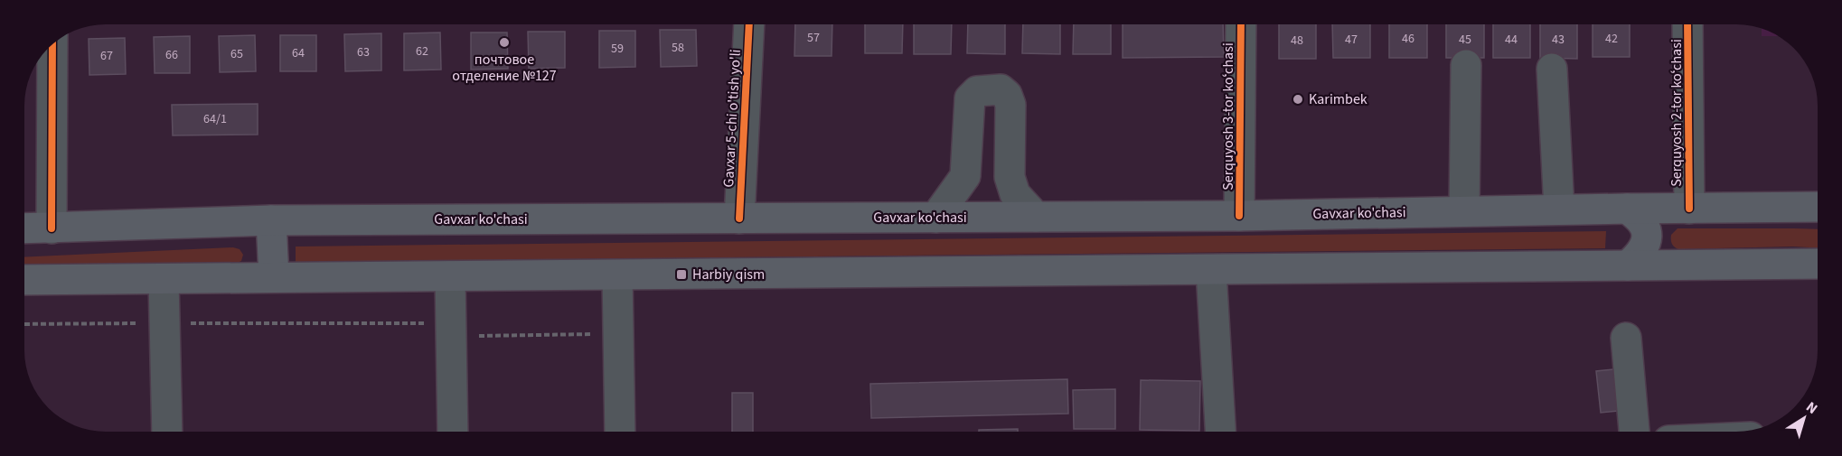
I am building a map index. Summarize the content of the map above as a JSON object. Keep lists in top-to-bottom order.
{
  "streets": {
    "main road": ["Gavxar ko'chasi"],
    "street": ["Serquyosh 2-tor koʻchasi", "Serquyosh 3-tor koʻchasi", "Gavxar 5-chi o'tish yo'li"]
  },
  "crossings": [
    ["Serquyosh 2-tor koʻchasi", "Gavxar ko'chasi"],
    ["Serquyosh 3-tor koʻchasi", "Gavxar ko'chasi"],
    ["Gavxar 5-chi o'tish yo'li", "Gavxar ko'chasi"]
  ],
  "places": {
    "other": ["почтовое отделение №127", "Karimbek"],
    "transit": ["Harbiy qism"]
  },
  "house_numbers": [
    "57",
    "46",
    "42",
    "47",
    "45",
    "44",
    "43",
    "48",
    "58",
    "59",
    "62",
    "63",
    "64",
    "65",
    "66",
    "67",
    "64/1"
  ],
  "north": "top right"
}
